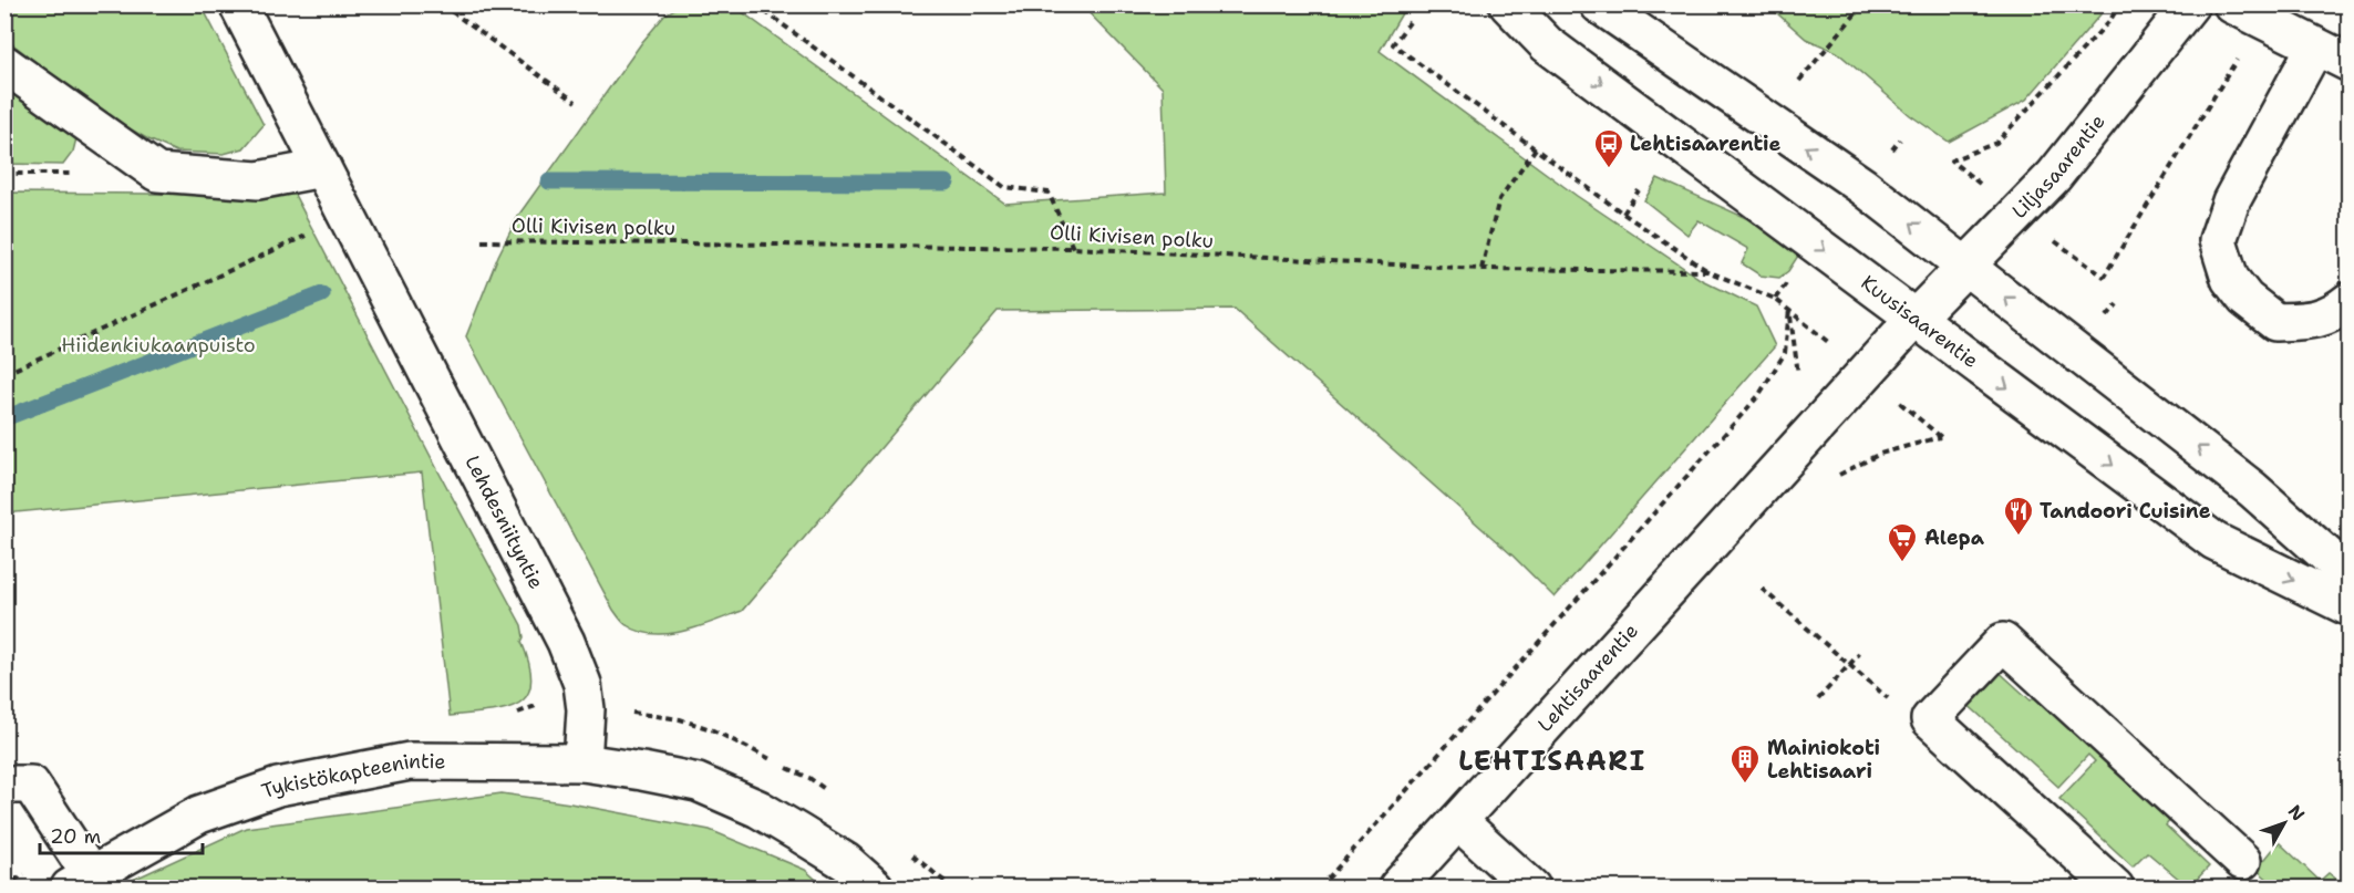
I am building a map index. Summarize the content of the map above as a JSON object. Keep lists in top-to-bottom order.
{
  "streets": {
    "street": [
      "Liljasaarentie",
      "Kuusisaarentie",
      "Lehdesniityntie",
      "Lehtisaarentie",
      "Tykistökapteenintie"
    ],
    "path": ["Olli Kivisen polku"]
  },
  "crossings": [
    ["Liljasaarentie", "Kuusisaarentie"],
    ["Liljasaarentie", "Lehtisaarentie"],
    ["Kuusisaarentie", "Lehtisaarentie"],
    ["Lehdesniityntie", "Tykistökapteenintie"]
  ],
  "districts": ["LEHTISAARI"],
  "parks": ["Hiidenkiukaanpuisto"],
  "places": {
    "bus stop": ["Lehtisaarentie"],
    "restaurant": ["Tandoori Cuisine"],
    "supermarket": ["Alepa"],
    "building": ["Mainiokoti Lehtisaari"]
  },
  "scale_bar": "20 m",
  "north": "top right"
}
